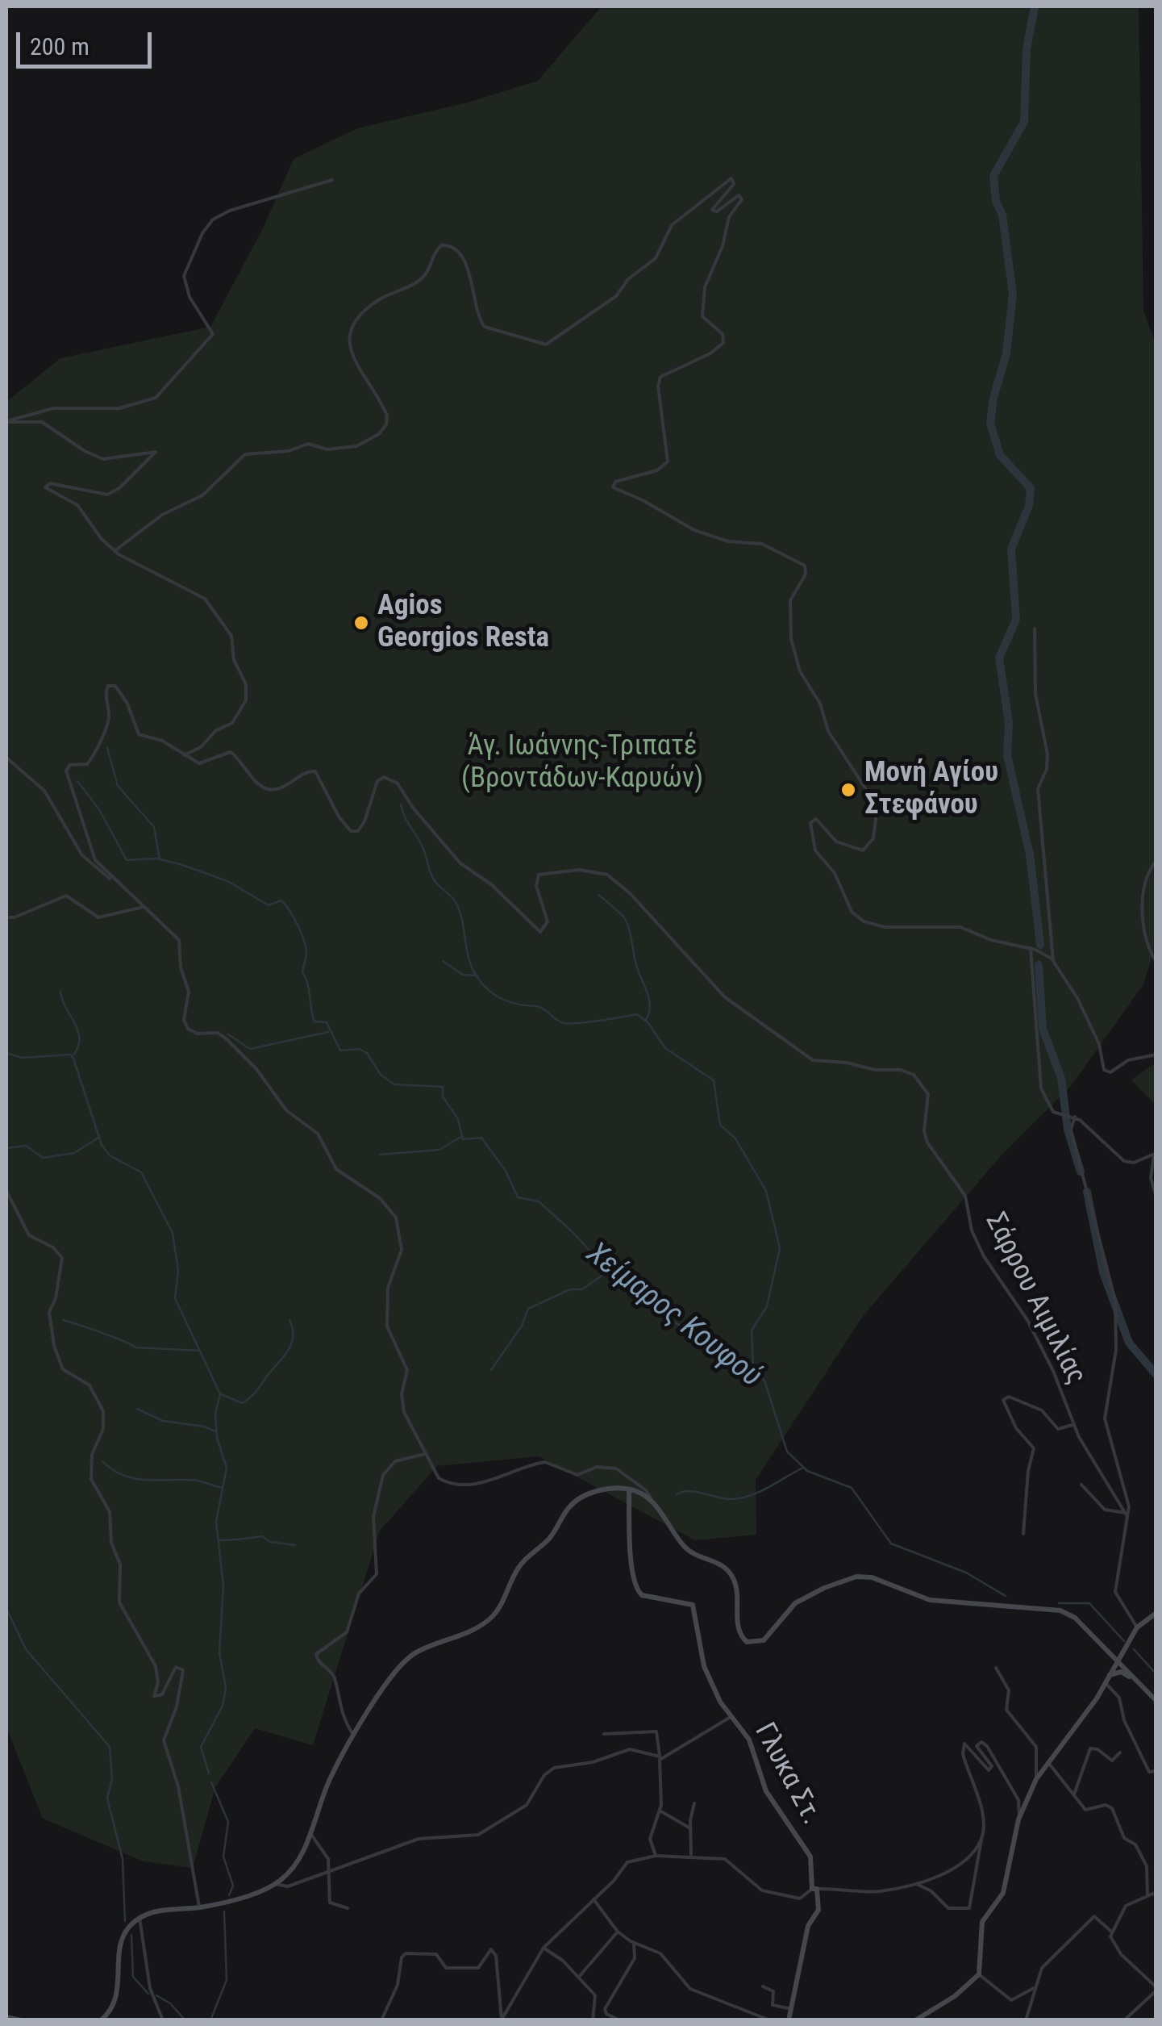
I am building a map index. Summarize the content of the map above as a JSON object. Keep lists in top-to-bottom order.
{
  "streets": {
    "main road": ["Γλυκα Στ."],
    "street": ["Σάρρου Αιμιλίας"]
  },
  "water": ["Χείμαρος Κουφού"],
  "parks": ["Άγ. Ιωάννης-Τριπατέ (Βροντάδων-Καρυών)"],
  "places": ["Agios Georgios Resta", "Μονή Αγίου Στεφάνου"],
  "scale_bar": "200 m"
}
